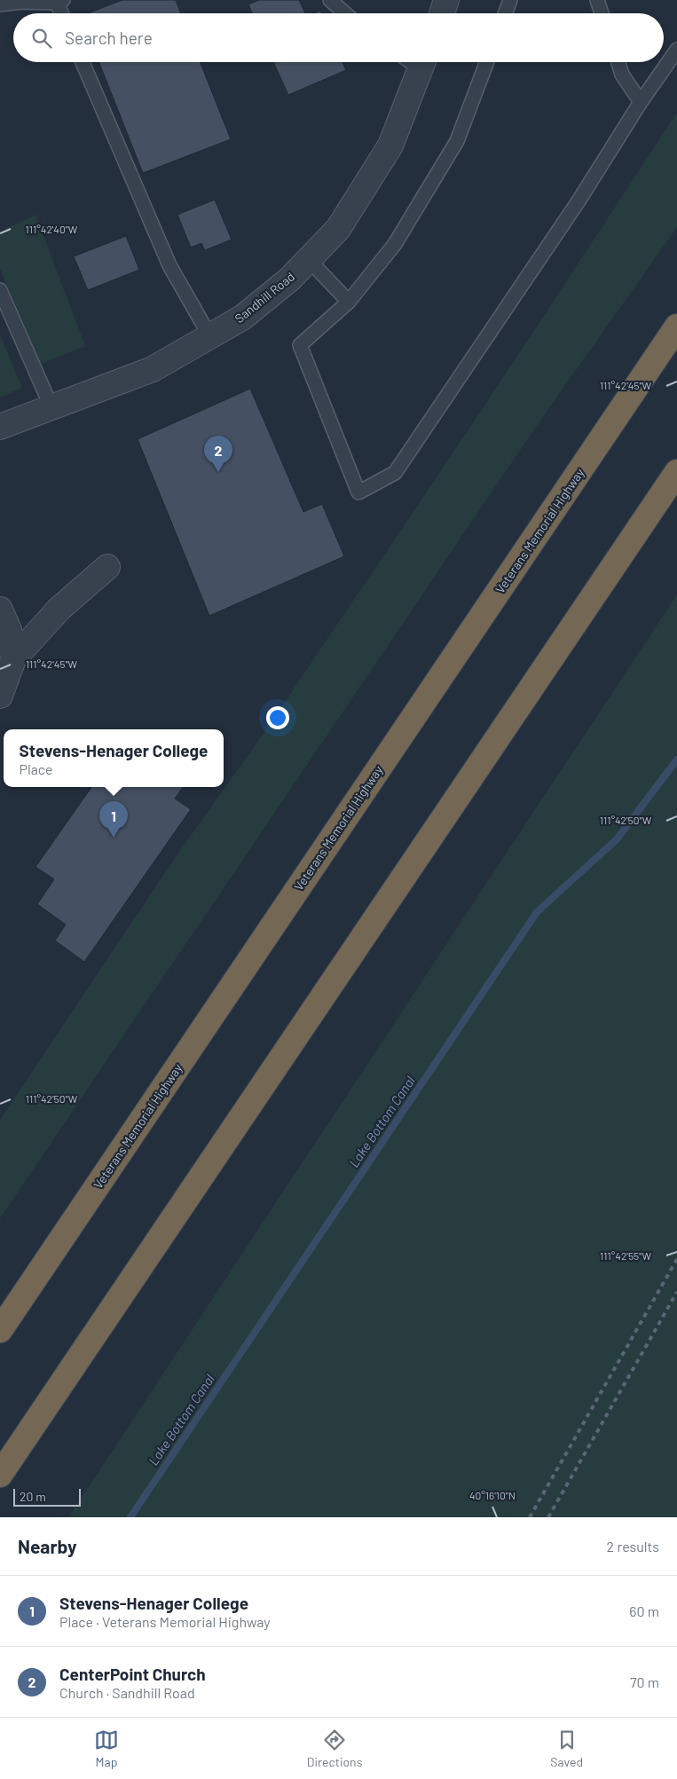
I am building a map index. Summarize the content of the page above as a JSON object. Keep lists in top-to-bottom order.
{
  "streets": {
    "highway": ["Veterans Memorial Highway"],
    "street": ["Sandhill Road"]
  },
  "water": ["Lake Bottom Canal"],
  "scale_bar": "20 m",
  "page": {
    "search": "Search here",
    "pins": ["2", "1"],
    "popup": ["Stevens-Henager College", "Place"],
    "scale": "20 m",
    "heading": ["Nearby", "2 results"],
    "list": [
      {
        "mark": "1",
        "name": "Stevens-Henager College",
        "note": "Place · Veterans Memorial Highway",
        "value": "60 m"
      },
      {
        "mark": "2",
        "name": "CenterPoint Church",
        "note": "Church · Sandhill Road",
        "value": "70 m"
      }
    ],
    "nav": ["Map", "Directions", "Saved"]
  },
  "coordinates": [
    "111°42'40\"W",
    "111°42'45\"W",
    "111°42'50\"W",
    "111°42'55\"W",
    "40°16'10\"N"
  ]
}
